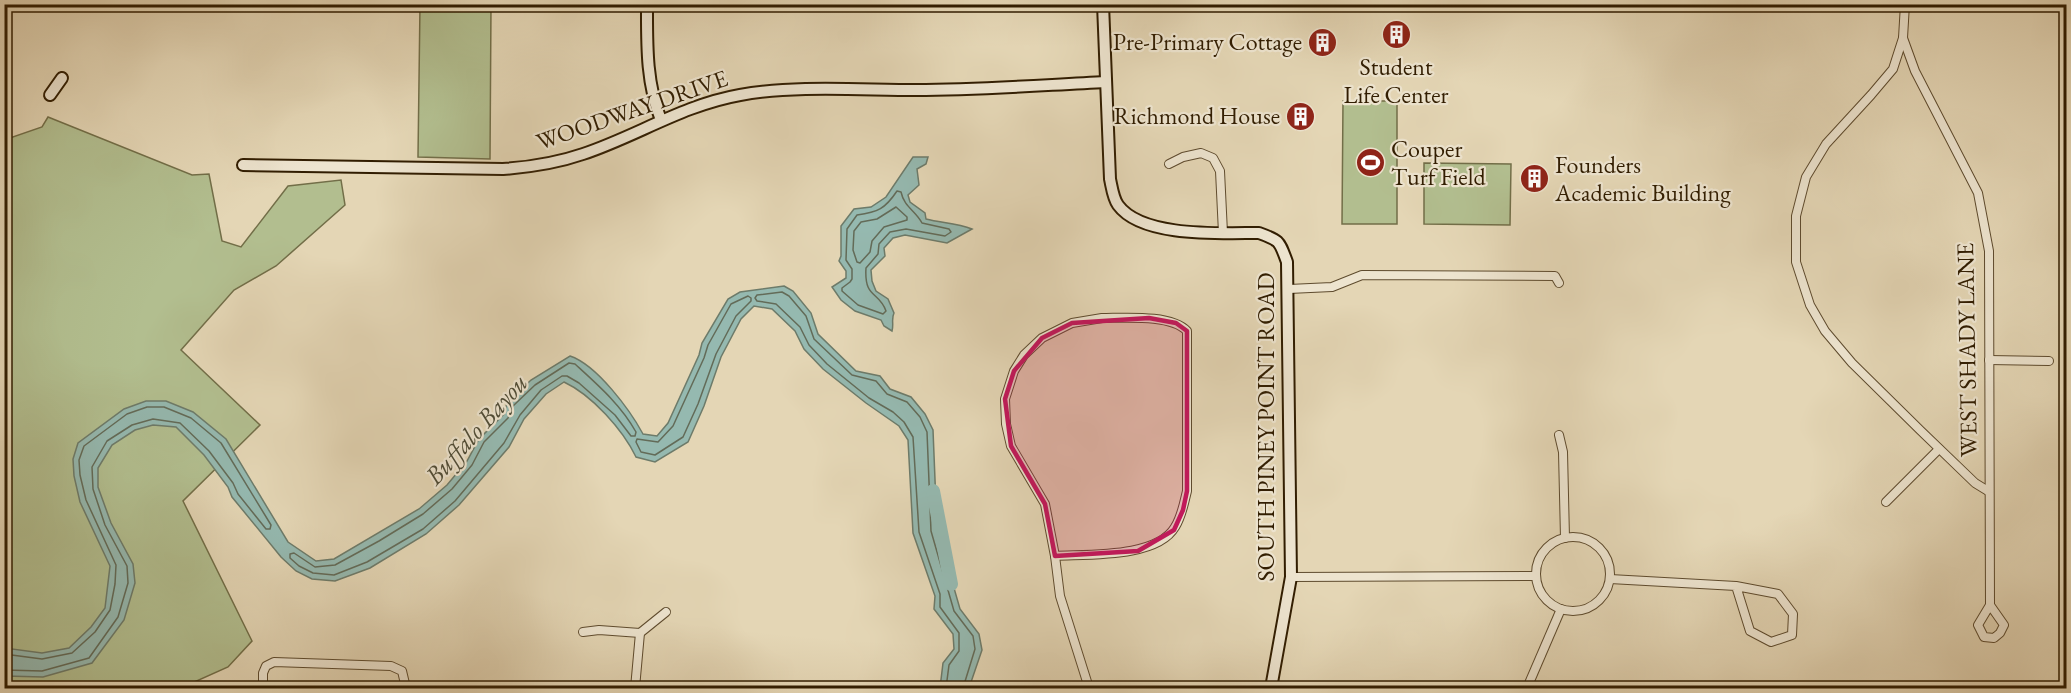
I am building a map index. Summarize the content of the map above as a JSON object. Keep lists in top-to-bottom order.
{
  "streets": {
    "street": ["WOODWAY DRIVE", "WEST SHADY LANE", "SOUTH PINEY POINT ROAD"]
  },
  "crossings": [
    ["WOODWAY DRIVE", "SOUTH PINEY POINT ROAD"]
  ],
  "water": ["Buffalo Bayou"],
  "places": {
    "building": [
      "Student Life Center",
      "Pre-Primary Cottage",
      "Richmond House",
      "Founders Academic Building"
    ],
    "sports": ["Couper Turf Field"]
  }
}
